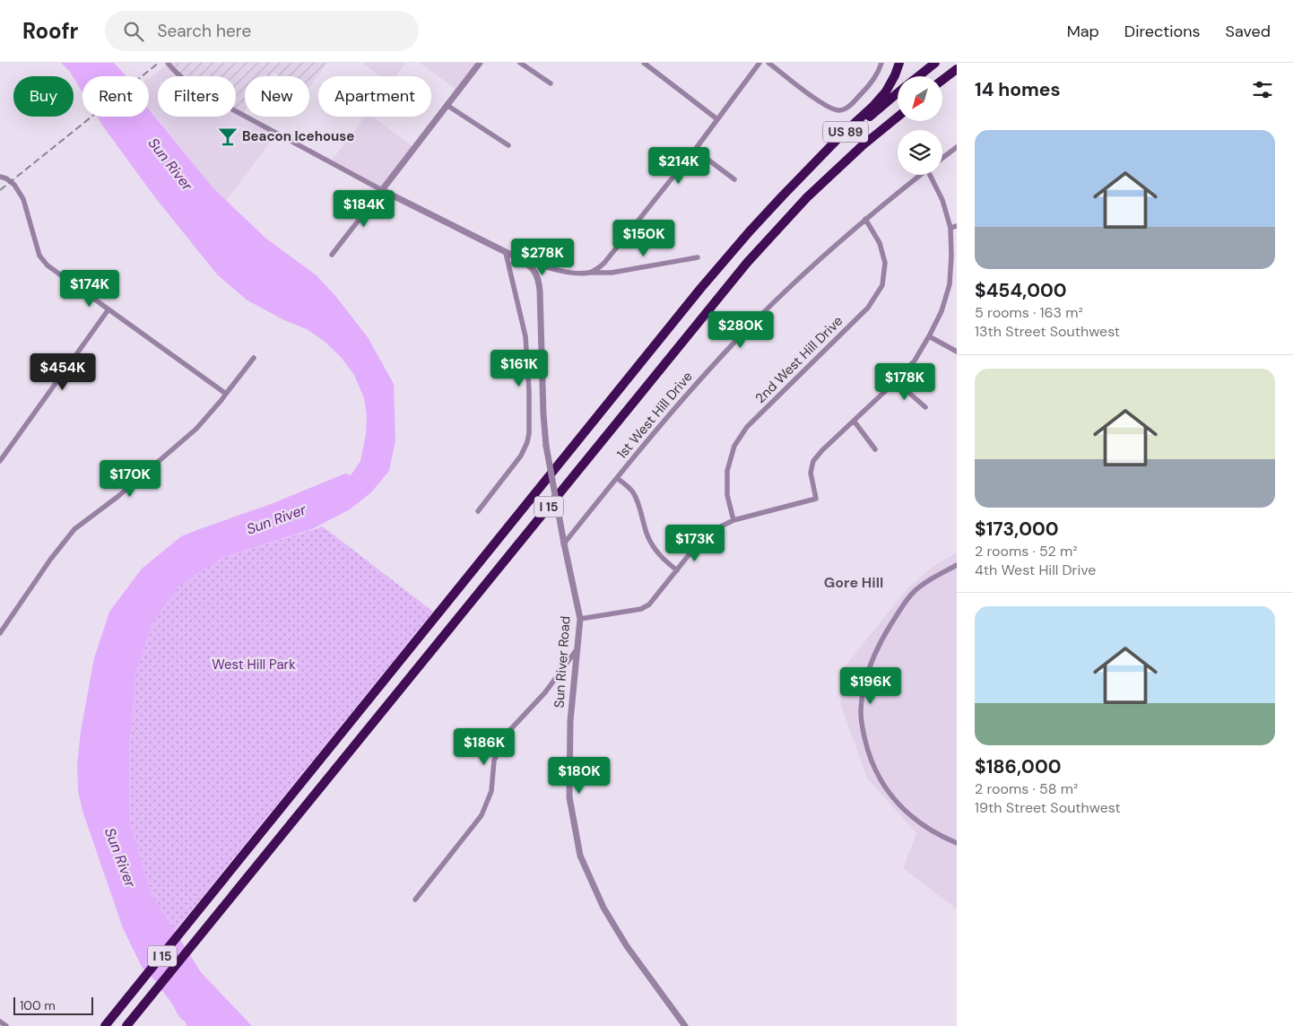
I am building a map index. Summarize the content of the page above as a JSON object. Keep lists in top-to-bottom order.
{
  "streets": {
    "highway": ["US 89", "I 15"],
    "street": ["2nd West Hill Drive", "1st West Hill Drive", "Sun River Road"]
  },
  "crossings": [
    ["US 89", "I 15"],
    ["2nd West Hill Drive", "1st West Hill Drive"],
    ["1st West Hill Drive", "Sun River Road"]
  ],
  "districts": ["Gore Hill"],
  "water": ["Sun River"],
  "parks": ["West Hill Park"],
  "places": {
    "bar": ["Beacon Icehouse"]
  },
  "scale_bar": "100 m",
  "north": "bottom left",
  "page": {
    "header": "Roofr",
    "search": "Search here",
    "nav": ["Map", "Directions", "Saved"],
    "heading": "14 homes",
    "chip": [
      "Buy",
      "Rent",
      "Filters",
      "New",
      "Apartment"
    ],
    "list": [
      {
        "name": "$454,000",
        "note": "5 rooms · 163 m² · 13th Street Southwest"
      },
      {
        "name": "$173,000",
        "note": "2 rooms · 52 m² · 4th West Hill Drive"
      },
      {
        "name": "$186,000",
        "note": "2 rooms · 58 m² · 19th Street Southwest"
      }
    ],
    "price": [
      "$214K",
      "$184K",
      "$150K",
      "$278K",
      "$174K",
      "$280K",
      "$161K",
      "$454K",
      "$178K",
      "$170K",
      "$173K",
      "$196K",
      "$186K",
      "$180K"
    ],
    "scale": "100 m"
  }
}
